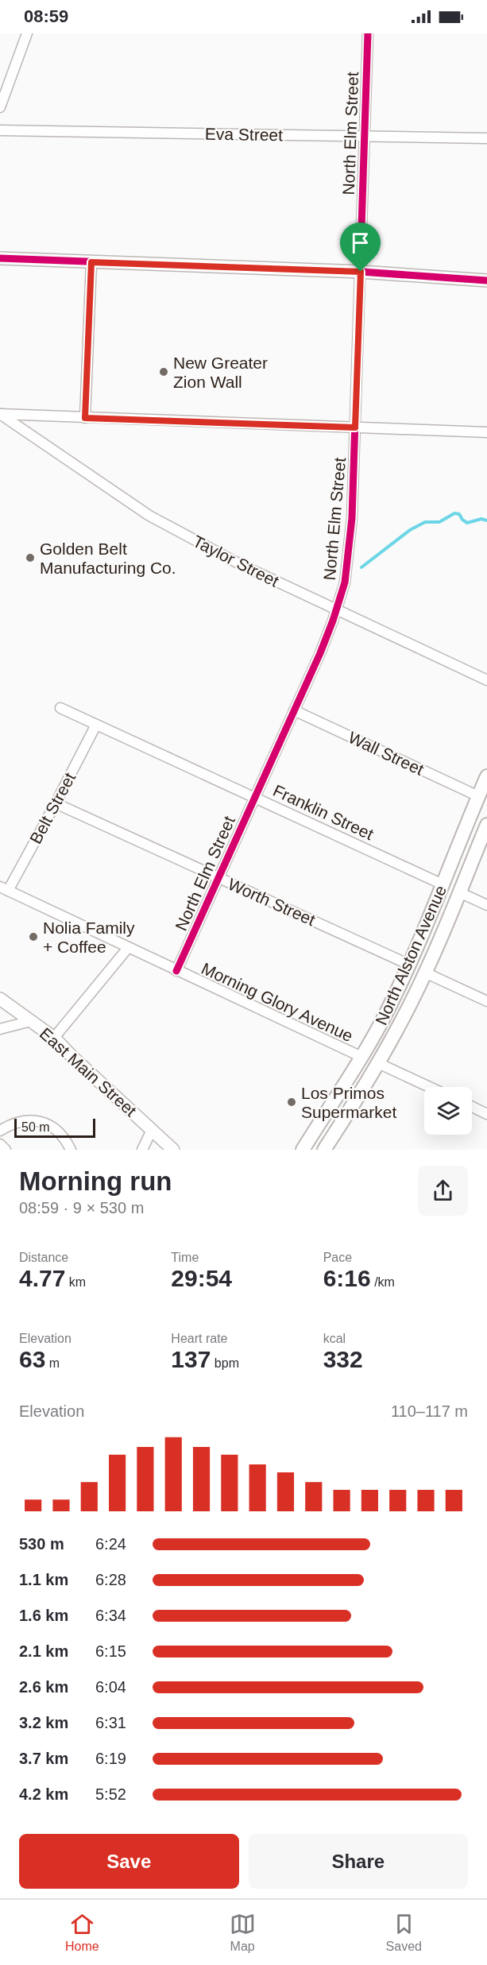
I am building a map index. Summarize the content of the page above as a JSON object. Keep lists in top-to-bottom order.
{
  "streets": {
    "main road": ["North Alston Avenue"],
    "street": [
      "North Elm Street",
      "Eva Street",
      "Taylor Street",
      "Wall Street",
      "Belt Street",
      "Franklin Street",
      "Worth Street",
      "Morning Glory Avenue",
      "East Main Street"
    ]
  },
  "crossings": [
    ["North Elm Street", "Eva Street"],
    ["North Elm Street", "Taylor Street"],
    ["North Elm Street", "Wall Street"],
    ["North Elm Street", "Franklin Street"],
    ["North Elm Street", "Worth Street"],
    ["North Elm Street", "Morning Glory Avenue"],
    ["Wall Street", "North Alston Avenue"],
    ["Belt Street", "Franklin Street"],
    ["Belt Street", "Worth Street"],
    ["Belt Street", "Morning Glory Avenue"],
    ["Franklin Street", "North Alston Avenue"],
    ["Worth Street", "North Alston Avenue"],
    ["North Alston Avenue", "Morning Glory Avenue"]
  ],
  "places": [
    "New Greater Zion Wall",
    "Golden Belt Manufacturing Co.",
    "Nolia Family + Coffee",
    "Los Primos Supermarket"
  ],
  "scale_bar": "50 m",
  "page": {
    "status": "08:59",
    "scale": "50 m",
    "heading": ["Morning run", "08:59 · 9 × 530 m"],
    "stats": [
      ["Distance", "4.77 km"],
      ["Time", "29:54"],
      ["Pace", "6:16 /km"],
      ["Elevation", "63 m"],
      ["Heart rate", "137 bpm"],
      ["kcal", "332"]
    ],
    "chart": ["Elevation", "110–117 m"],
    "list": [
      {
        "name": "530 m",
        "note": "6:24"
      },
      {
        "name": "1.1 km",
        "note": "6:28"
      },
      {
        "name": "1.6 km",
        "note": "6:34"
      },
      {
        "name": "2.1 km",
        "note": "6:15"
      },
      {
        "name": "2.6 km",
        "note": "6:04"
      },
      {
        "name": "3.2 km",
        "note": "6:31"
      },
      {
        "name": "3.7 km",
        "note": "6:19"
      },
      {
        "name": "4.2 km",
        "note": "5:52"
      }
    ],
    "buttons": ["Save", "Share"],
    "tabs": ["Home", "Map", "Saved"]
  }
}
